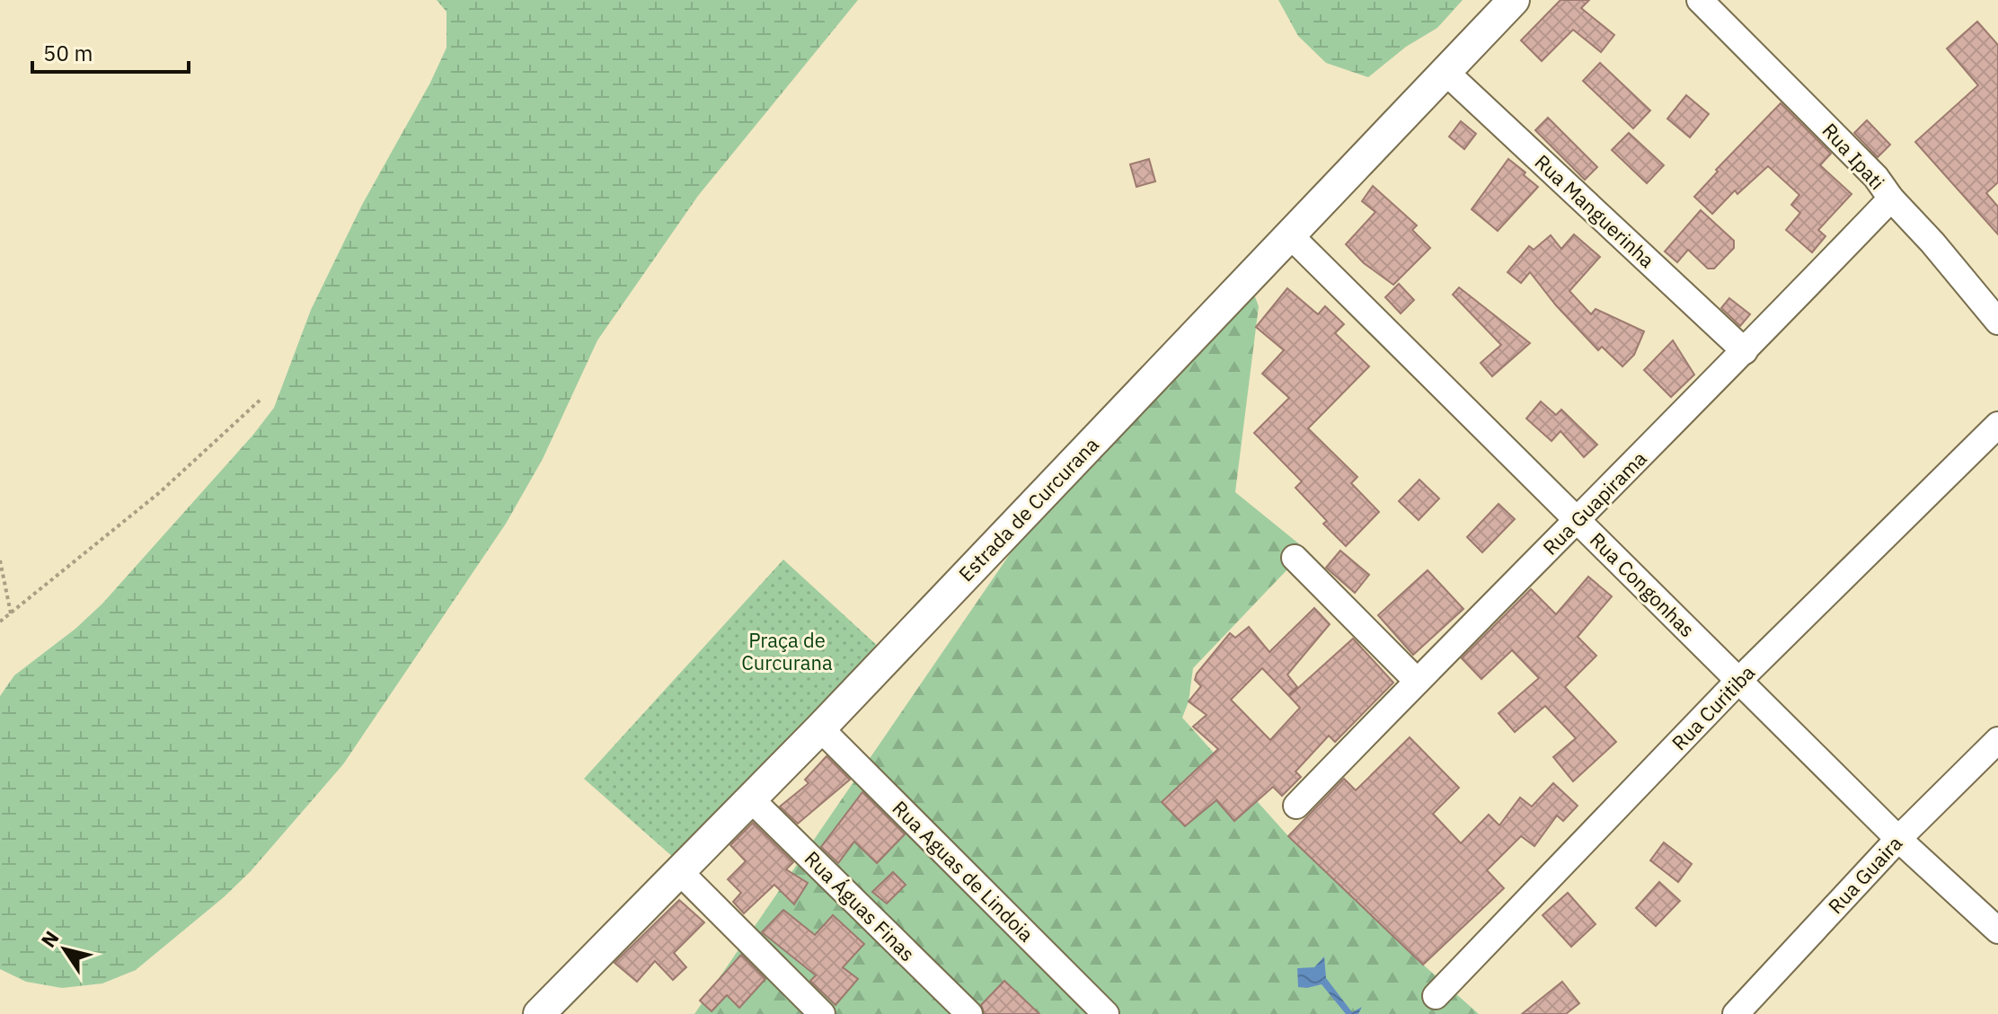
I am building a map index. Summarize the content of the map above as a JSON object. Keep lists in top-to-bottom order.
{
  "streets": {
    "main road": ["Estrada de Curcurana"],
    "street": [
      "Rua Ipati",
      "Rua Manguerinha",
      "Rua Guapirama",
      "Rua Congonhas",
      "Rua Curitiba",
      "Rua Aguas de Lindoia",
      "Rua Guaira",
      "Rua Águas Finas"
    ]
  },
  "crossings": [
    ["Rua Ipati", "Rua Guapirama"],
    ["Rua Manguerinha", "Rua Guapirama"],
    ["Rua Manguerinha", "Estrada de Curcurana"],
    ["Rua Guapirama", "Rua Congonhas"],
    ["Estrada de Curcurana", "Rua Congonhas"],
    ["Estrada de Curcurana", "Rua Aguas de Lindoia"],
    ["Estrada de Curcurana", "Rua Águas Finas"],
    ["Rua Congonhas", "Rua Curitiba"],
    ["Rua Congonhas", "Rua Guaira"]
  ],
  "parks": ["Praça de Curcurana"],
  "scale_bar": "50 m",
  "north": "top left"
}
